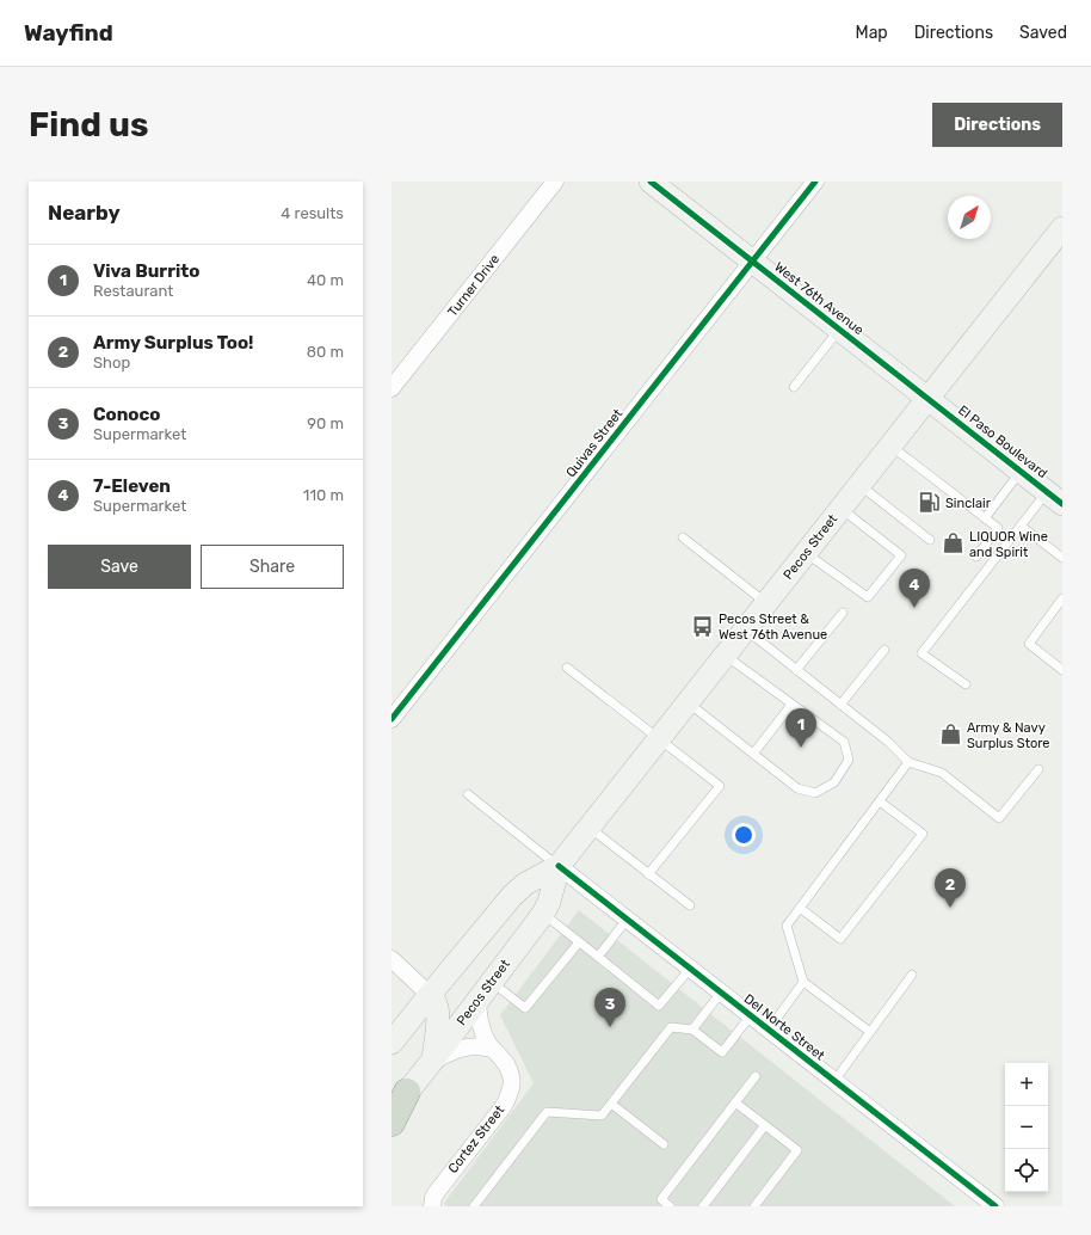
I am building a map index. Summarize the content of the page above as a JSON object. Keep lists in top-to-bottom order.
{
  "streets": {
    "main road": ["West 76th Avenue", "El Paso Boulevard", "Pecos Street"],
    "street": [
      "Turner Drive",
      "Quivas Street",
      "Del Norte Street",
      "Cortez Street"
    ]
  },
  "crossings": [
    ["West 76th Avenue", "El Paso Boulevard"],
    ["West 76th Avenue", "Quivas Street"],
    ["West 76th Avenue", "Pecos Street"],
    ["El Paso Boulevard", "Pecos Street"],
    ["Pecos Street", "Del Norte Street"],
    ["Pecos Street", "Cortez Street"]
  ],
  "places": {
    "fuel station": ["Sinclair"],
    "shop": ["LIQUOR Wine and Spirit", "Army & Navy Surplus Store"],
    "bus stop": ["Pecos Street & West 76th Avenue"]
  },
  "north": "top right",
  "page": {
    "header": "Wayfind",
    "nav": ["Map", "Directions", "Saved"],
    "buttons": [
      "Directions",
      ["Save", "Share"]
    ],
    "title": "Find us",
    "heading": ["Nearby", "4 results"],
    "list": [
      {
        "mark": "1",
        "name": "Viva Burrito",
        "note": "Restaurant",
        "value": "40 m"
      },
      {
        "mark": "2",
        "name": "Army Surplus Too!",
        "note": "Shop",
        "value": "80 m"
      },
      {
        "mark": "3",
        "name": "Conoco",
        "note": "Supermarket",
        "value": "90 m"
      },
      {
        "mark": "4",
        "name": "7-Eleven",
        "note": "Supermarket",
        "value": "110 m"
      }
    ],
    "pins": [
      "4",
      "1",
      "2",
      "3"
    ],
    "map_buttons": ["+", "−"]
  }
}
